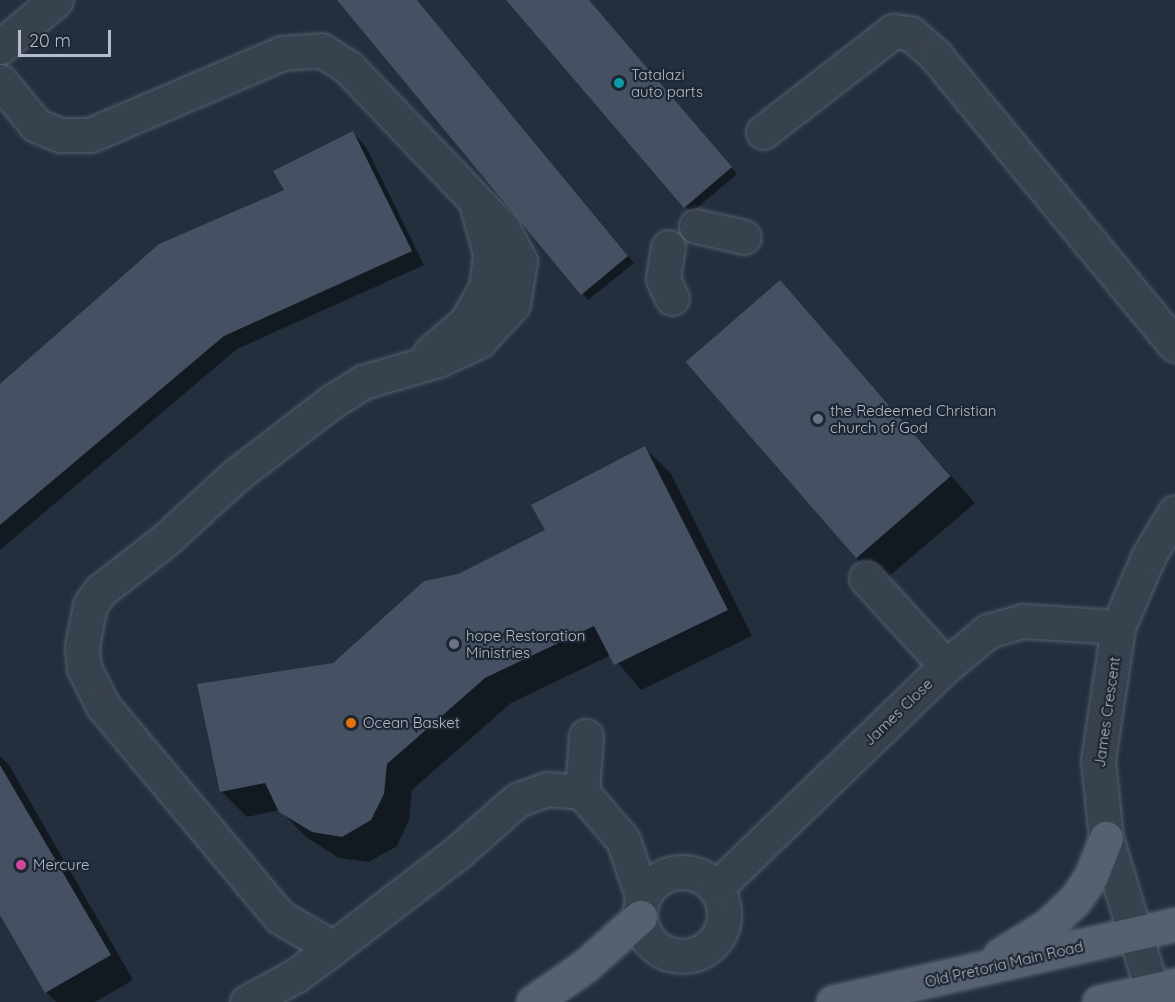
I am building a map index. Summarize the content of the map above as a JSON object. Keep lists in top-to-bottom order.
{
  "streets": {
    "main road": ["Old Pretoria Main Road"],
    "street": ["James Close", "James Crescent"]
  },
  "crossings": [
    ["James Close", "James Crescent"],
    ["James Crescent", "Old Pretoria Main Road"]
  ],
  "places": [
    "Tatalazi auto parts",
    "the Redeemed Christian church of God",
    "hope Restoration Ministries",
    "Ocean Basket",
    "Mercure"
  ],
  "scale_bar": "20 m"
}
